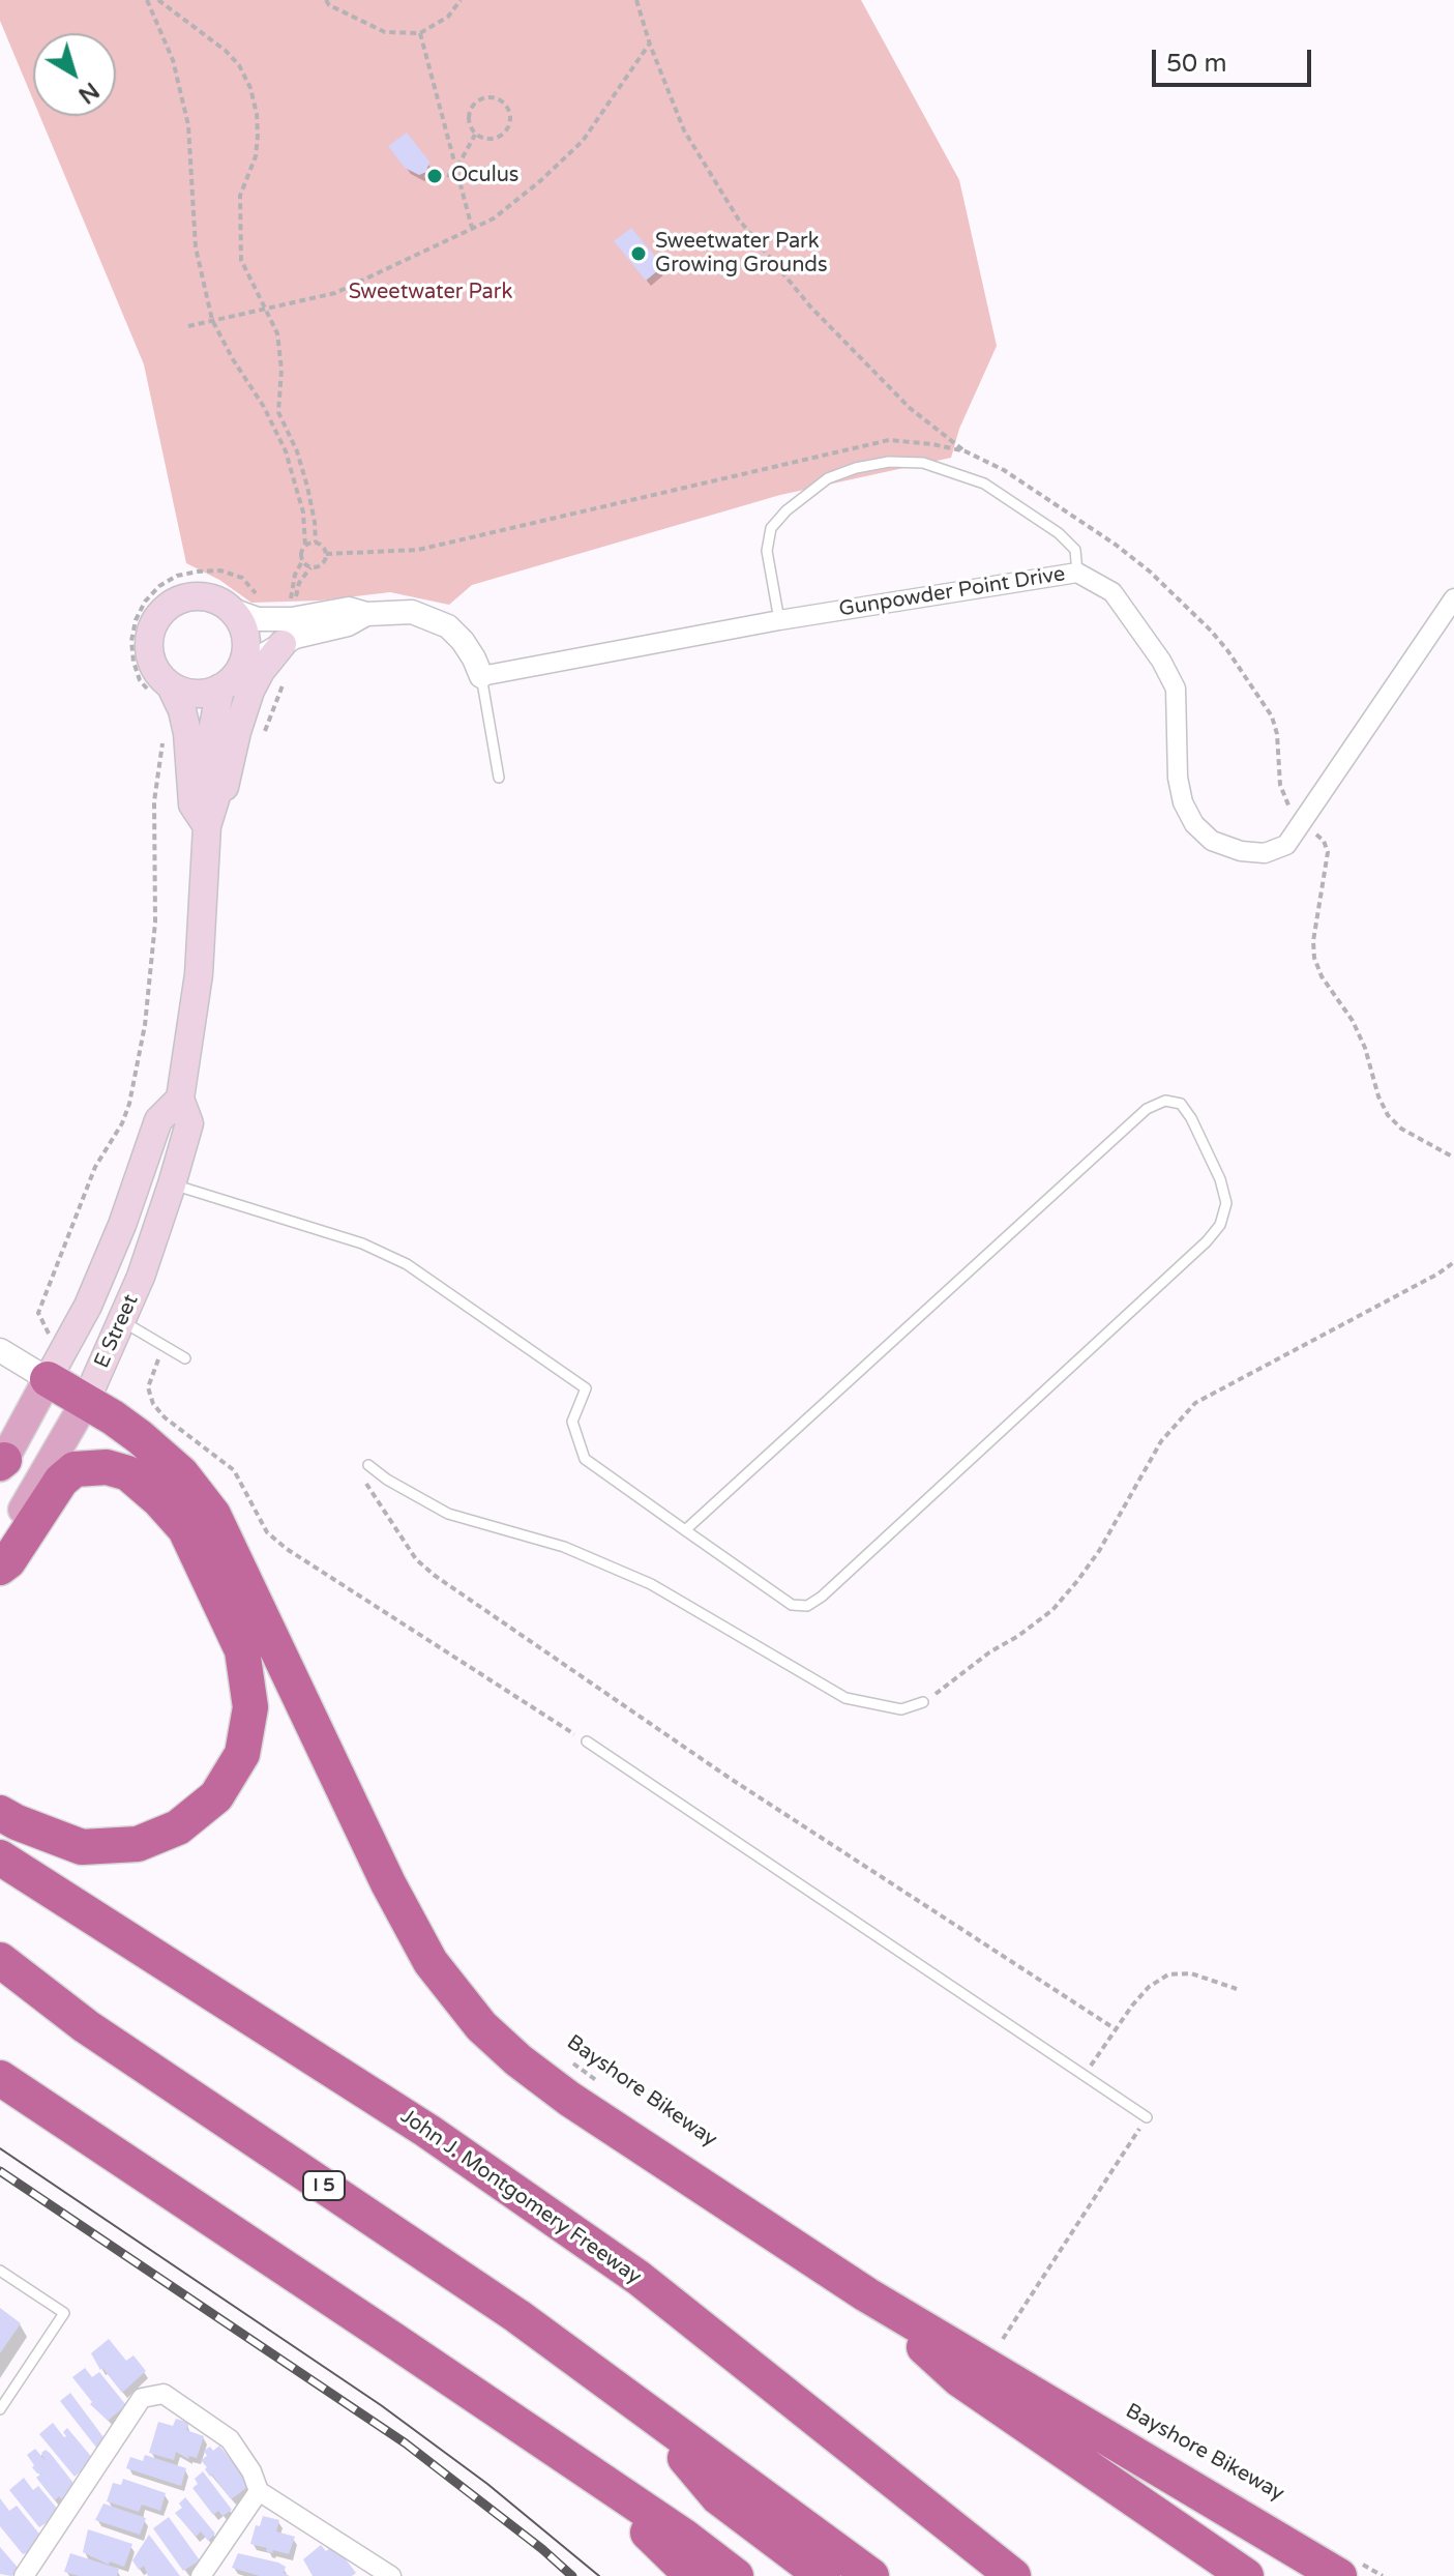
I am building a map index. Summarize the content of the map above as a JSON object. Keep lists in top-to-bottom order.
{
  "streets": {
    "highway": ["I 5", "John J. Montgomery Freeway"],
    "main road": ["E Street"],
    "street": ["Gunpowder Point Drive"],
    "path": ["Bayshore Bikeway"]
  },
  "parks": ["Sweetwater Park"],
  "places": ["Oculus", "Sweetwater Park Growing Grounds"],
  "scale_bar": "50 m",
  "north": "bottom right"
}
